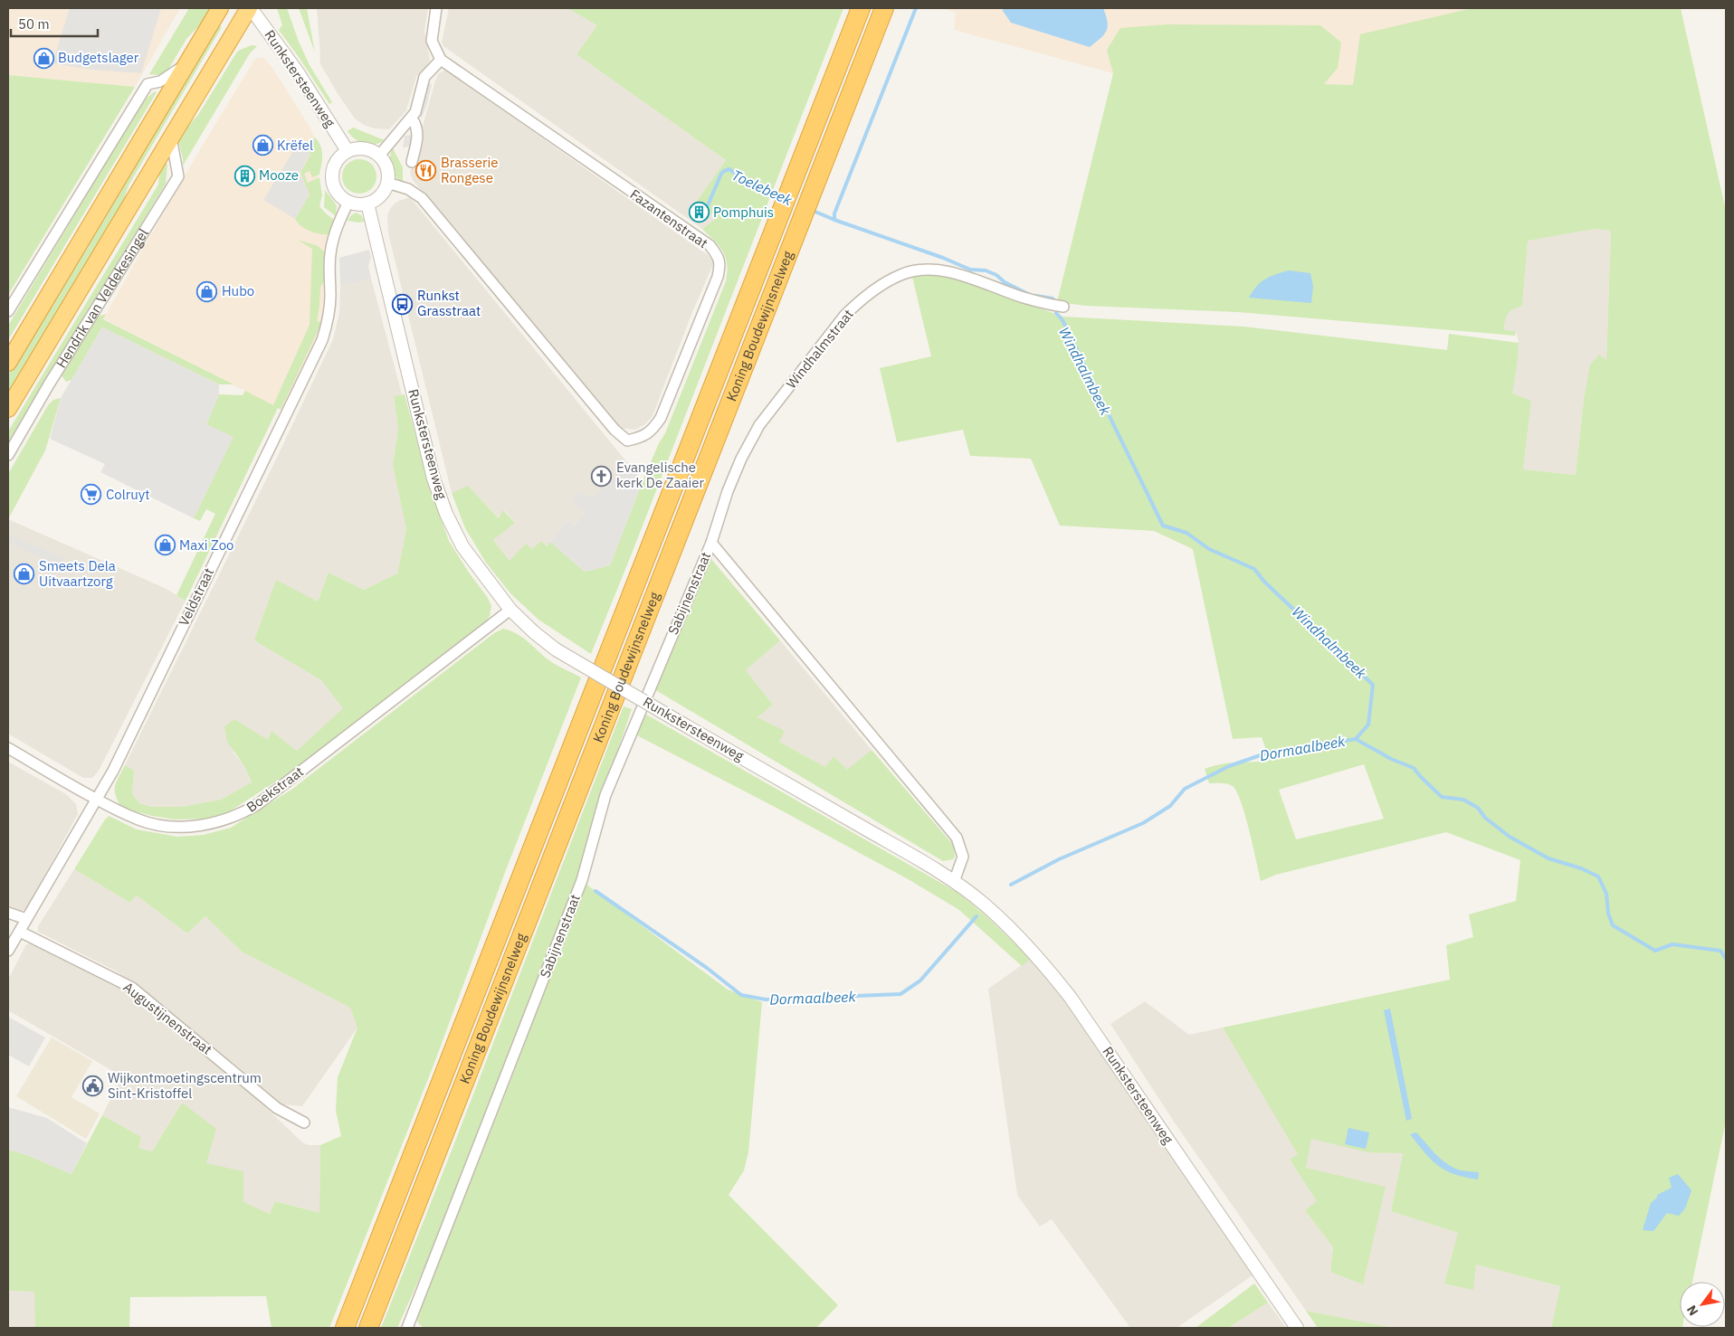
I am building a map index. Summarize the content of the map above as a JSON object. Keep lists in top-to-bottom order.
{
  "streets": {
    "highway": ["Hendrik van Veldekesingel", "Koning Boudewijnsnelweg"],
    "street": [
      "Runkstersteenweg",
      "Fazantenstraat",
      "Windhalmstraat",
      "Sabijnenstraat",
      "Veldstraat",
      "Boekstraat",
      "Augustijnenstraat"
    ]
  },
  "crossings": [
    ["Runkstersteenweg", "Fazantenstraat"],
    ["Runkstersteenweg", "Hendrik van Veldekesingel"],
    ["Runkstersteenweg", "Veldstraat"],
    ["Runkstersteenweg", "Boekstraat"],
    ["Fazantenstraat", "Veldstraat"],
    ["Windhalmstraat", "Sabijnenstraat"],
    ["Veldstraat", "Boekstraat"],
    ["Veldstraat", "Augustijnenstraat"]
  ],
  "water": ["Toelebeek", "Windhalmbeek", "Dormaalbeek"],
  "places": {
    "shop": [
      "Budgetslager",
      "Krëfel",
      "Hubo",
      "Maxi Zoo",
      "Smeets Dela Uitvaartzorg"
    ],
    "restaurant": ["Brasserie Rongese"],
    "building": ["Mooze", "Pomphuis"],
    "bus stop": ["Runkst Grasstraat"],
    "church": ["Evangelische kerk De Zaaier"],
    "supermarket": ["Colruyt"],
    "public building": ["Wijkontmoetingscentrum Sint-Kristoffel"]
  },
  "scale_bar": "50 m",
  "north": "bottom left"
}
